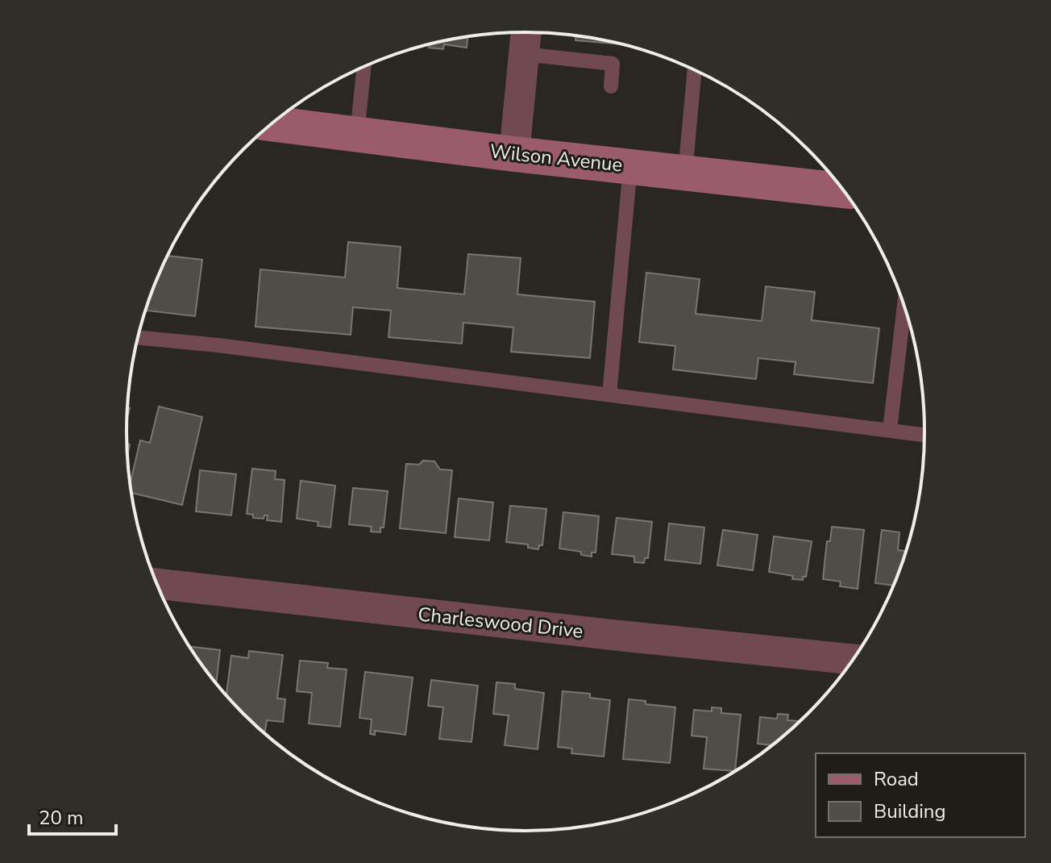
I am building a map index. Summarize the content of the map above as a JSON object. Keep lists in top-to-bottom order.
{
  "streets": {
    "main road": ["Wilson Avenue"],
    "street": ["Charleswood Drive"]
  },
  "legend": ["Road", "Building"],
  "scale_bar": "20 m"
}
